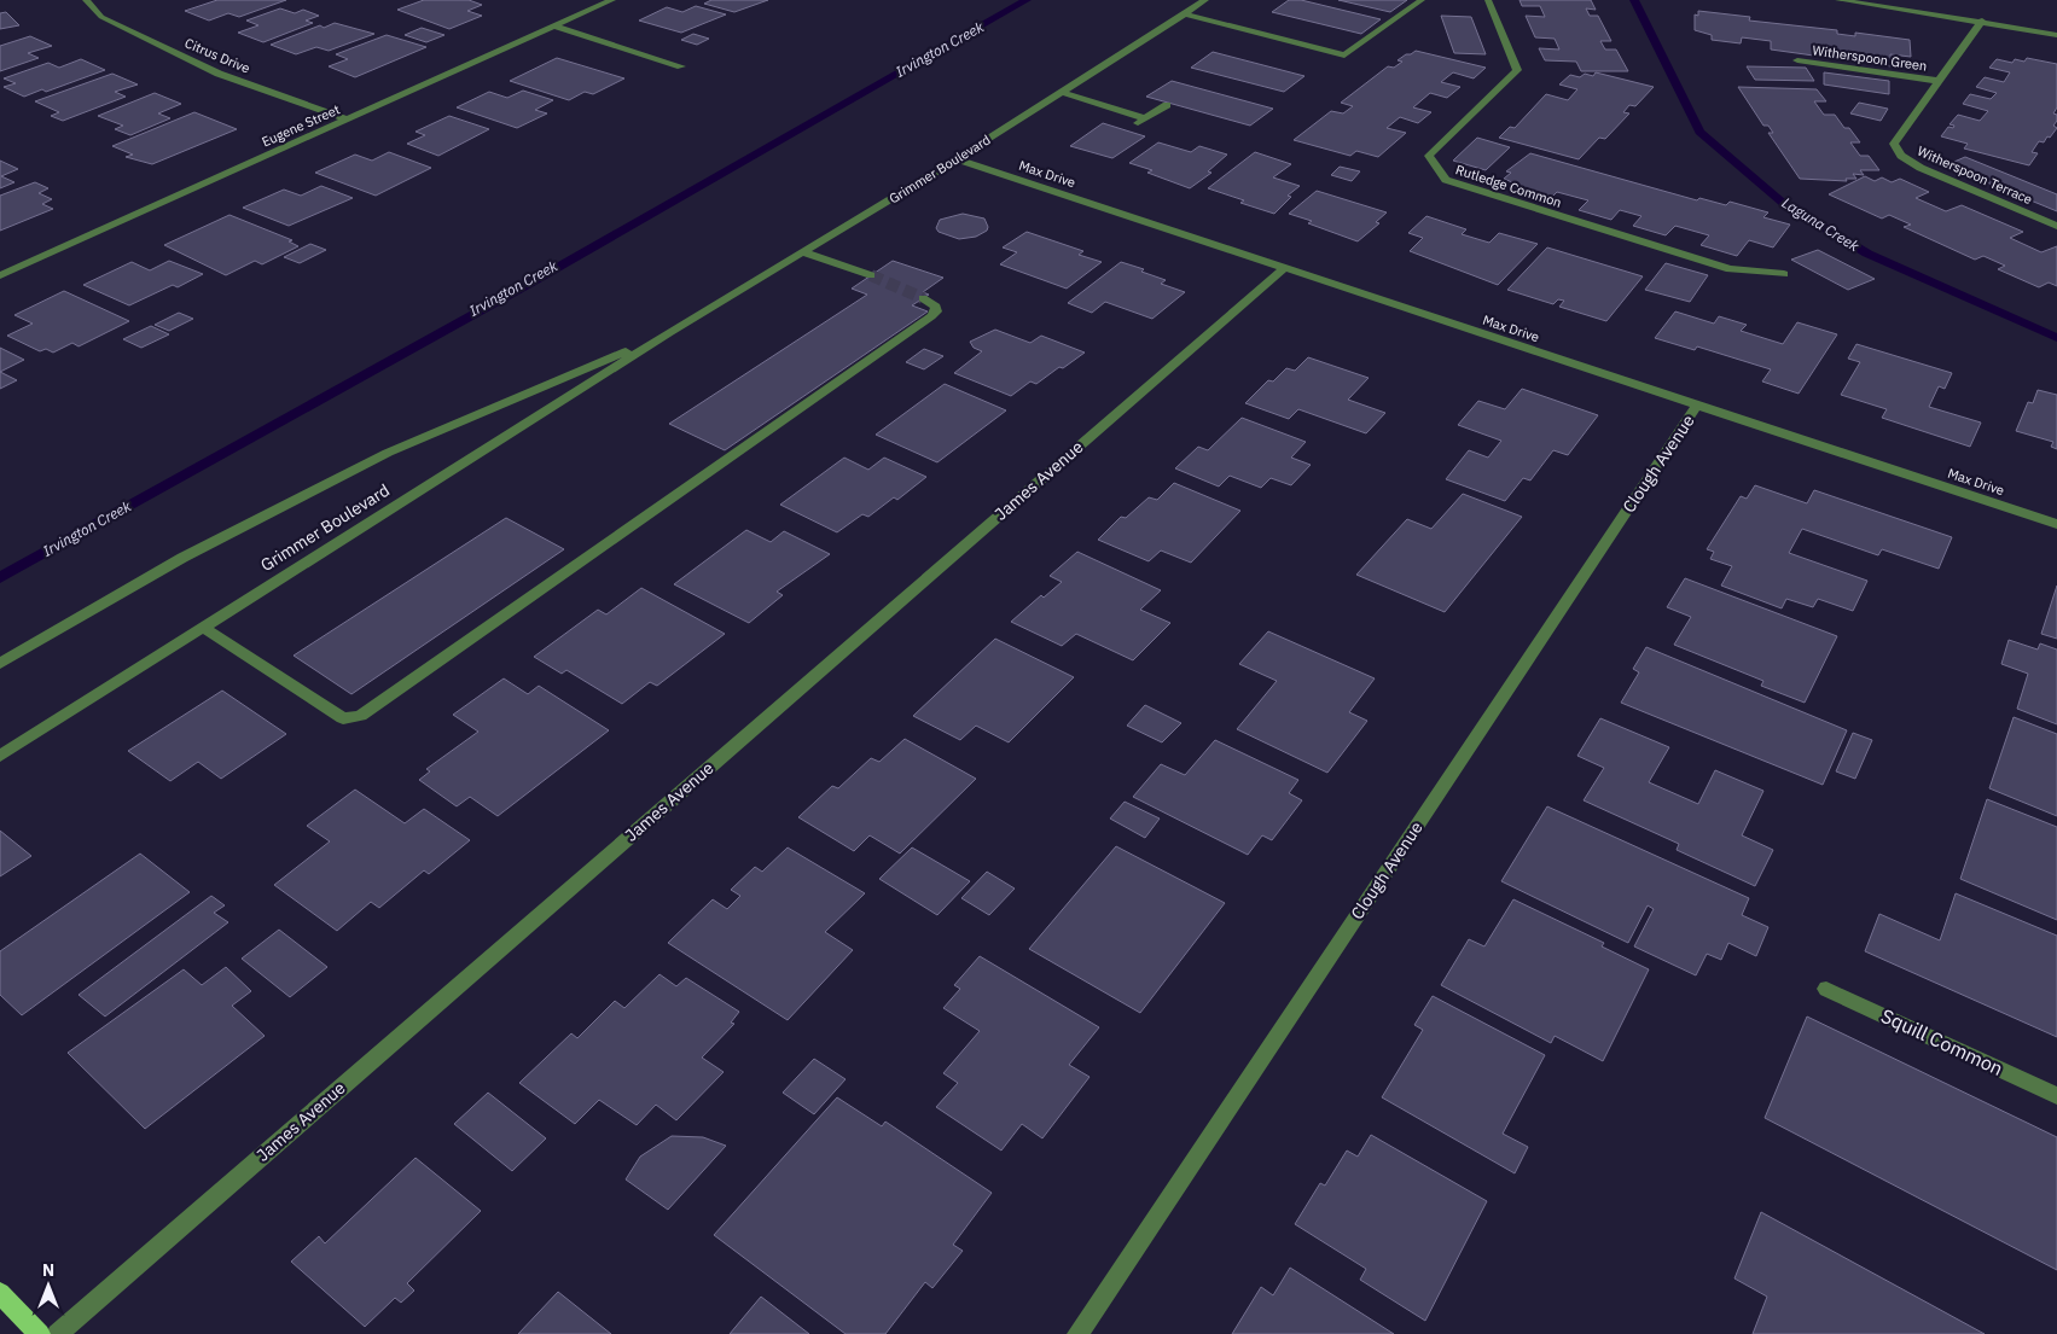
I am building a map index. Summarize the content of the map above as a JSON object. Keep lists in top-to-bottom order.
{
  "streets": {
    "street": [
      "Citrus Drive",
      "Witherspoon Green",
      "Eugene Street",
      "Grimmer Boulevard",
      "Max Drive",
      "Witherspoon Terrace",
      "Rutledge Common",
      "Clough Avenue",
      "James Avenue",
      "Squill Common"
    ]
  },
  "crossings": [
    ["Citrus Drive", "Eugene Street"],
    ["Witherspoon Green", "Witherspoon Terrace"],
    ["Grimmer Boulevard", "Max Drive"],
    ["Max Drive", "Clough Avenue"],
    ["Max Drive", "James Avenue"]
  ],
  "water": ["Irvington Creek", "Laguna Creek"],
  "north": "top"
}
